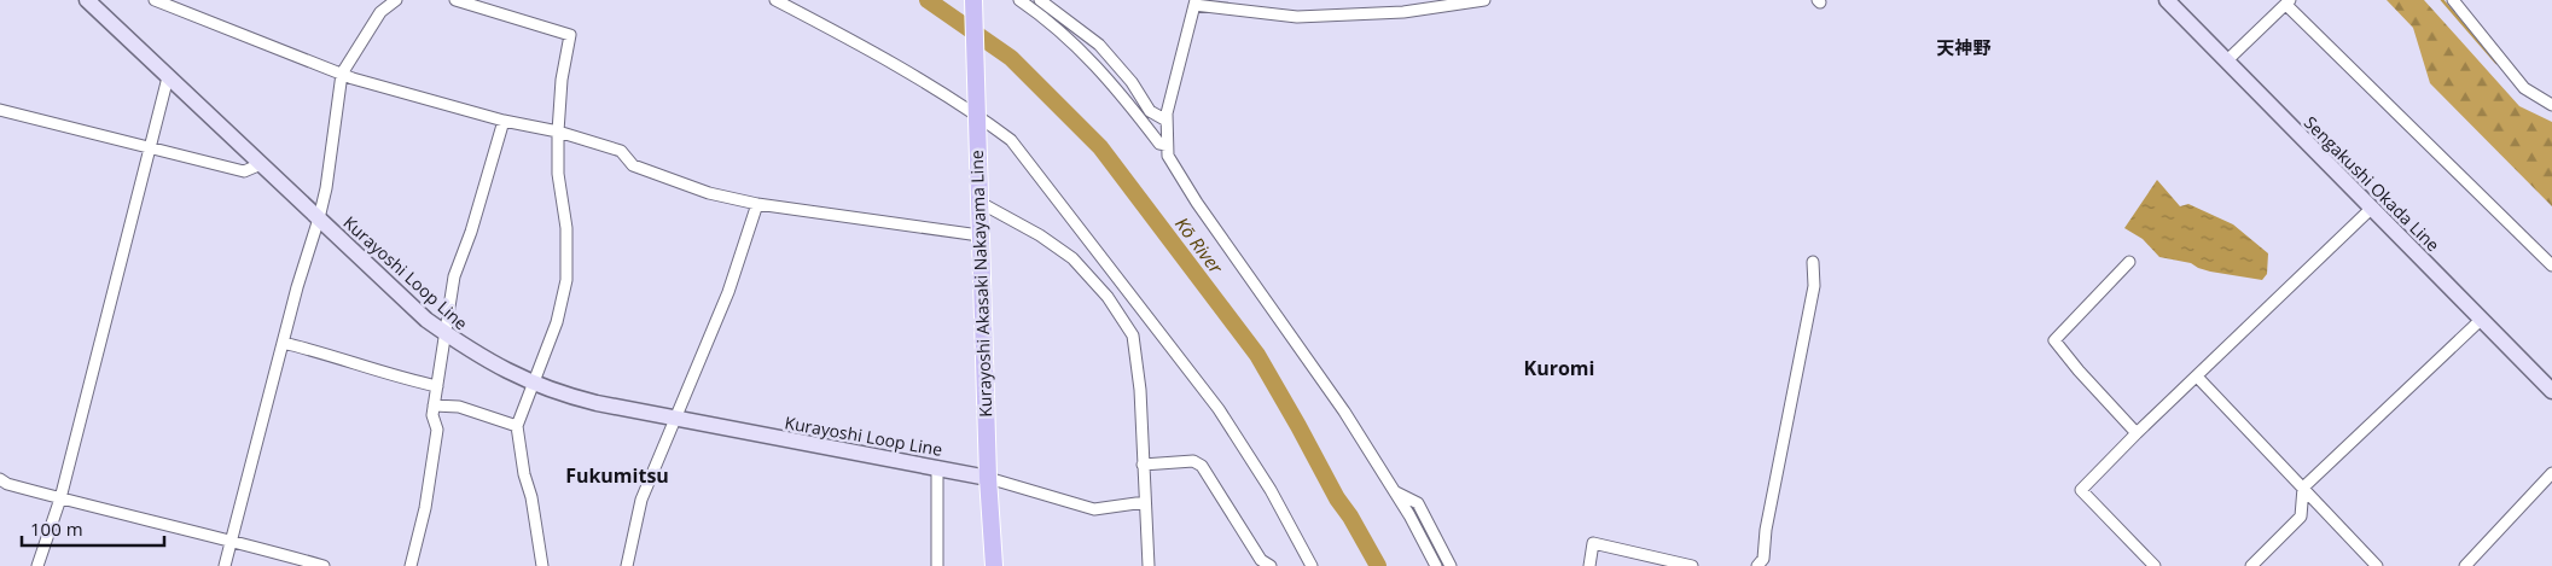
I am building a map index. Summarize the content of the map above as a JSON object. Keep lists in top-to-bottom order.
{
  "streets": {
    "main road": ["Sengakushi Okada Line", "Kurayoshi Loop Line", "Kurayoshi Akasaki Nakayama Line"]
  },
  "crossings": [
    ["Kurayoshi Loop Line", "Kurayoshi Akasaki Nakayama Line"]
  ],
  "districts": ["天神野", "Kuromi", "Fukumitsu"],
  "water": ["Kō River"],
  "scale_bar": "100 m"
}
